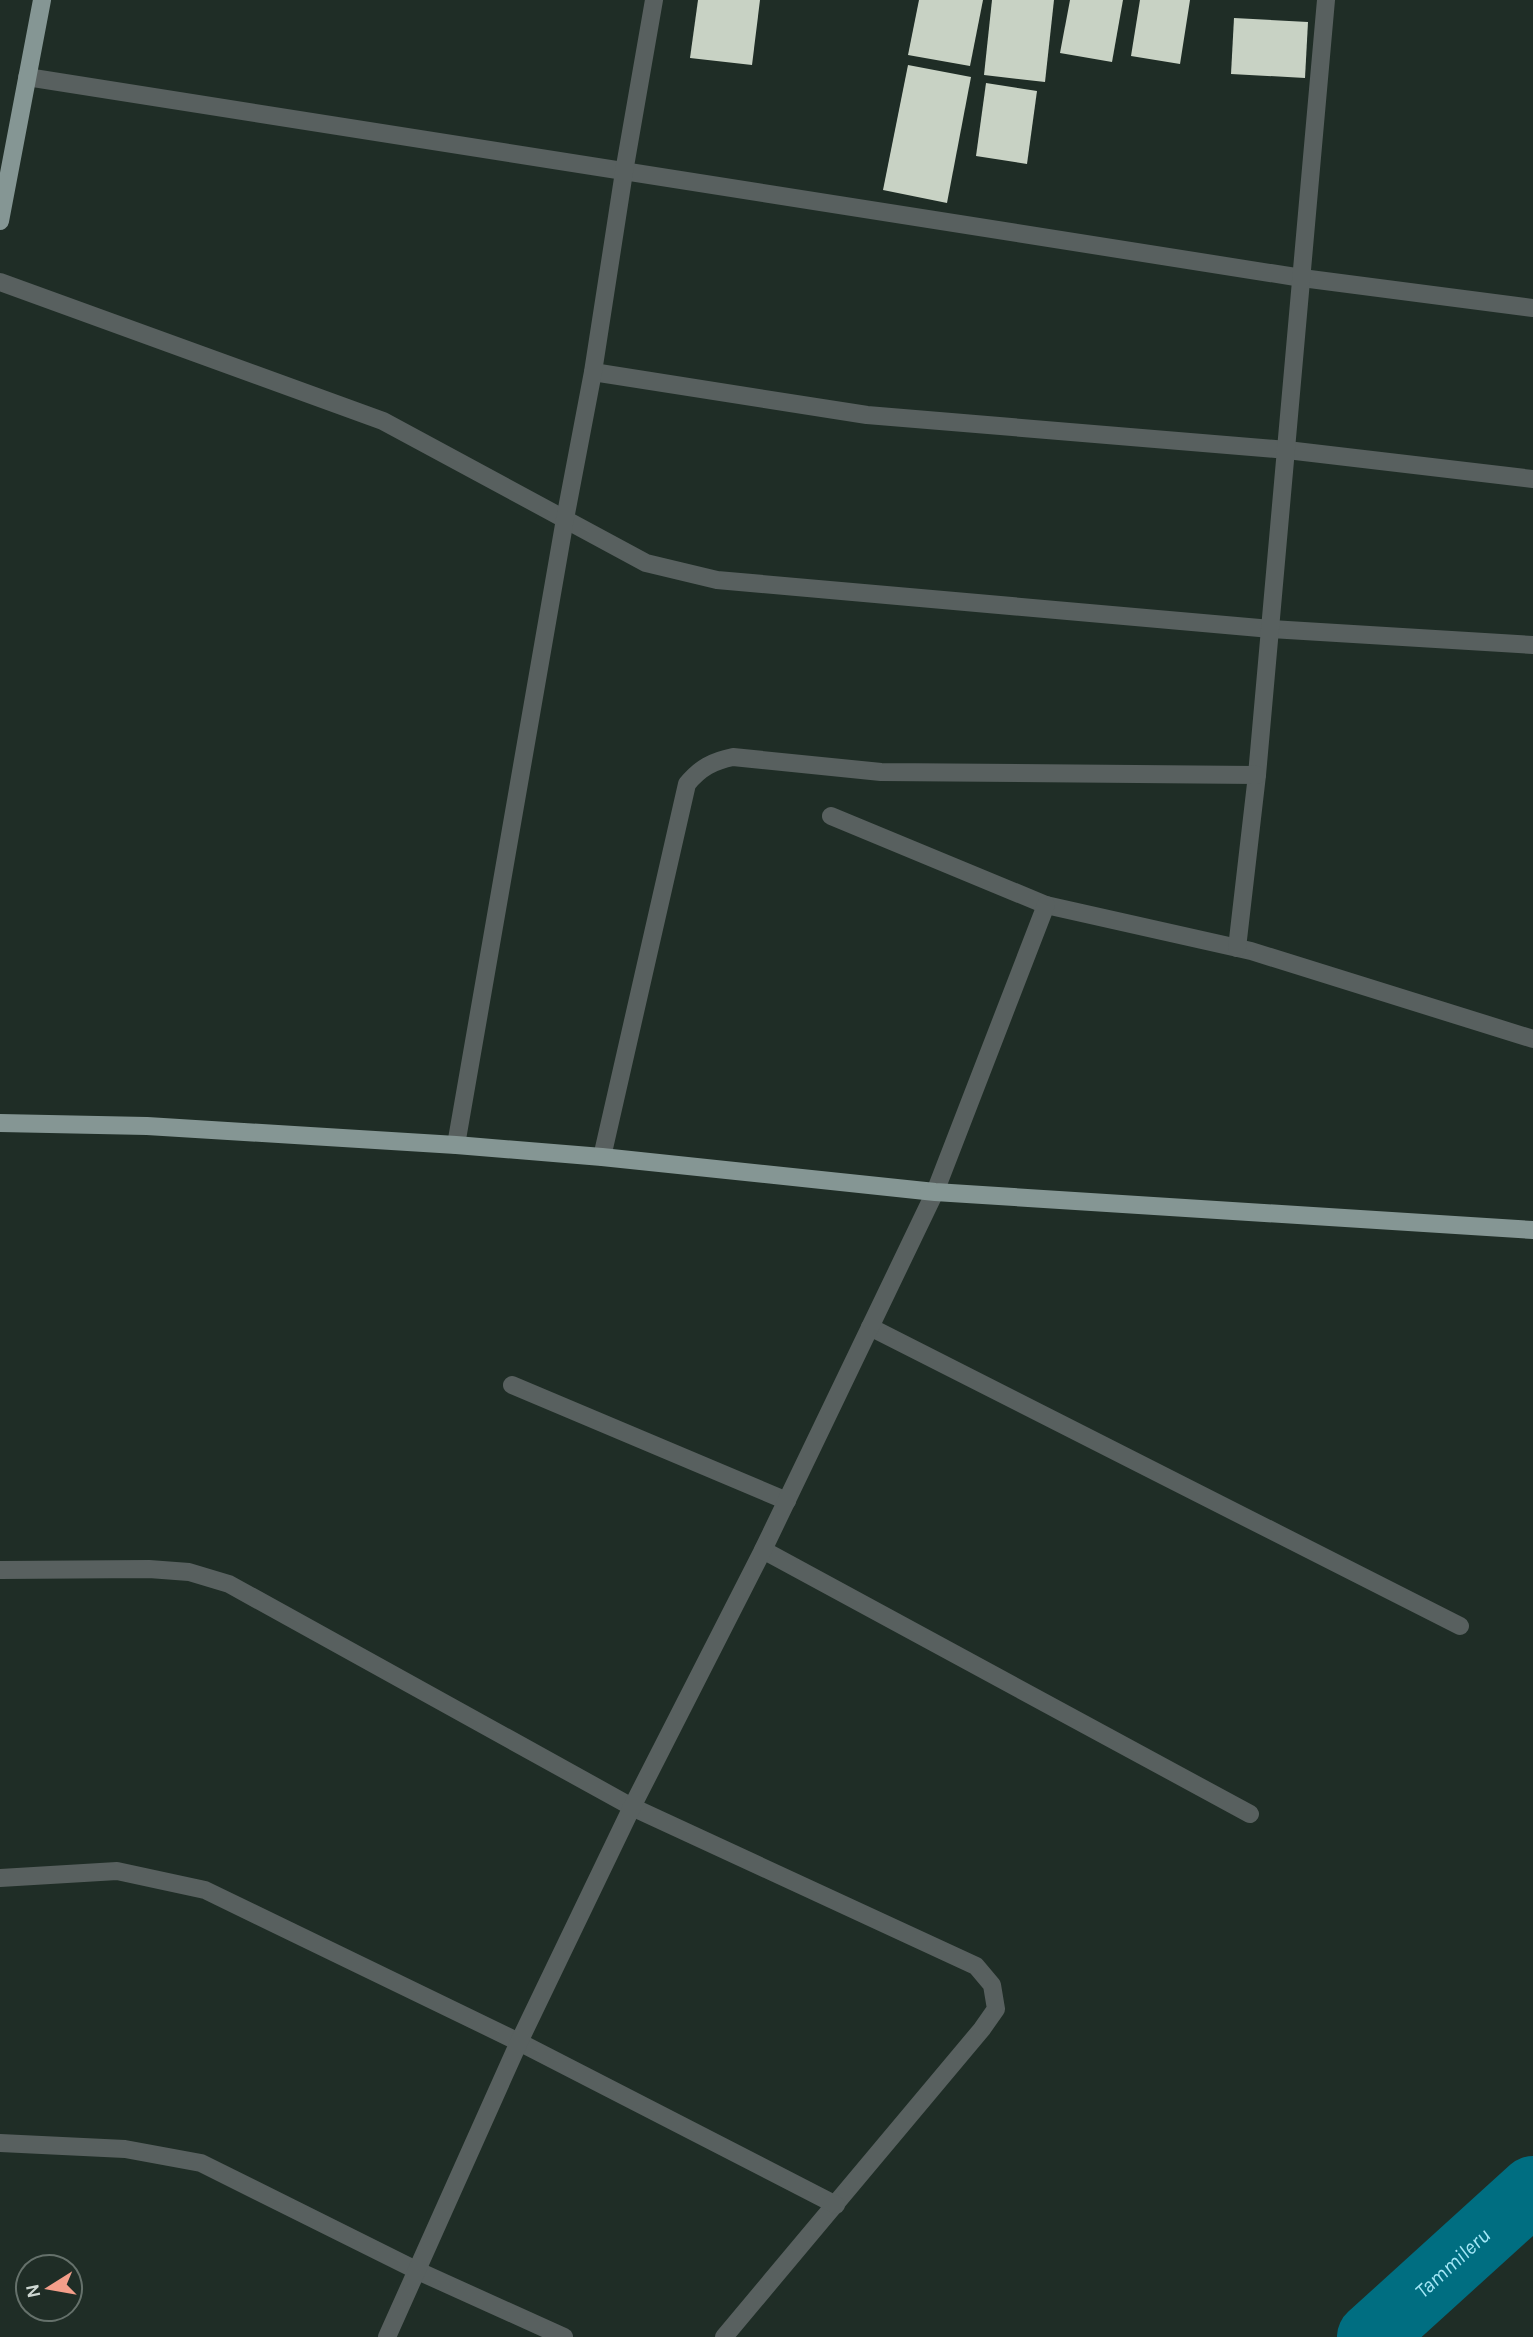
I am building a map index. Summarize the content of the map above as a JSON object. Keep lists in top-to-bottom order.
{
  "water": ["Tammileru"],
  "north": "left"
}
